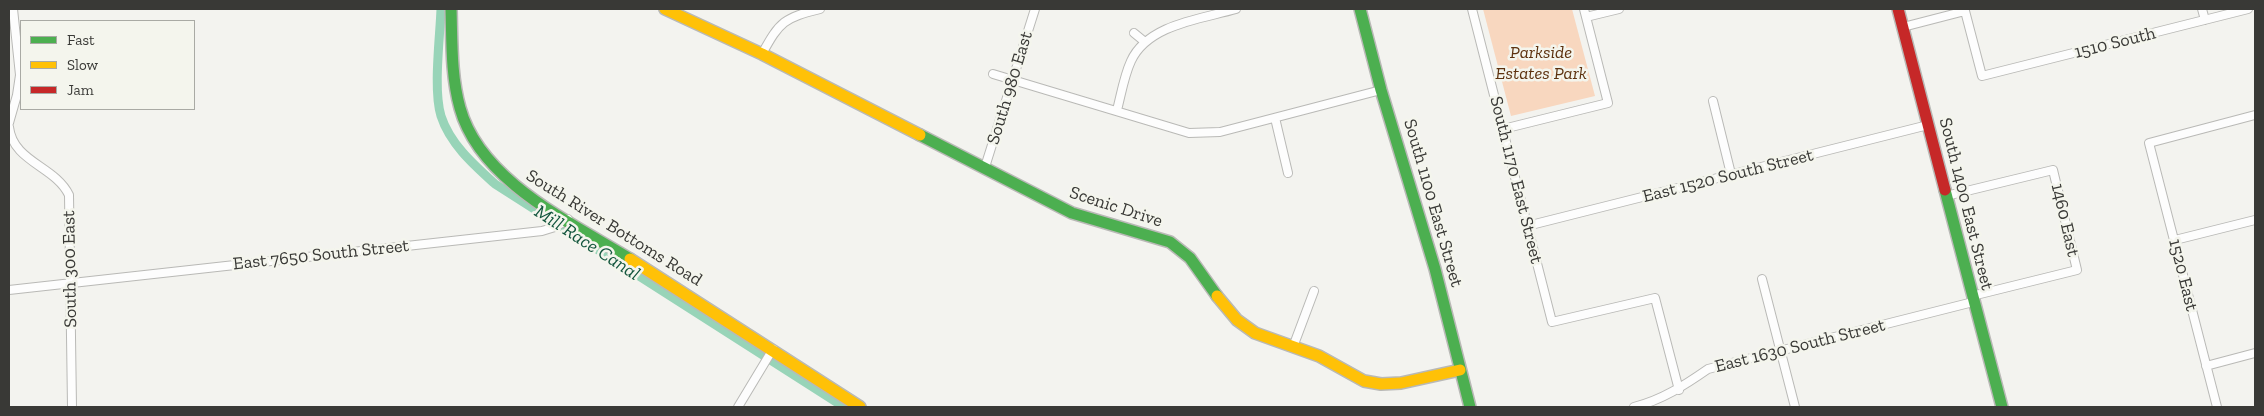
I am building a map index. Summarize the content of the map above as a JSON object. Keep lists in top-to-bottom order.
{
  "streets": {
    "street": [
      "1510 South",
      "South 980 East",
      "East 1520 South Street",
      "South 1170 East Street",
      "South 1100 East Street",
      "South 1400 East Street",
      "Scenic Drive",
      "1460 East",
      "South River Bottoms Road",
      "East 7650 South Street",
      "South 300 East",
      "1520 East",
      "East 1630 South Street"
    ]
  },
  "crossings": [
    ["1510 South", "South 1400 East Street"],
    ["South 980 East", "Scenic Drive"],
    ["East 1520 South Street", "South 1170 East Street"],
    ["East 1520 South Street", "South 1400 East Street"],
    ["South 1170 East Street", "East 1630 South Street"],
    ["South 1100 East Street", "Scenic Drive"],
    ["South 1400 East Street", "1460 East"],
    ["South 1400 East Street", "East 1630 South Street"],
    ["1460 East", "East 1630 South Street"],
    ["South River Bottoms Road", "East 7650 South Street"],
    ["East 7650 South Street", "South 300 East"]
  ],
  "water": ["Mill Race Canal"],
  "parks": ["Parkside Estates Park"],
  "legend": ["Fast", "Slow", "Jam"]
}
